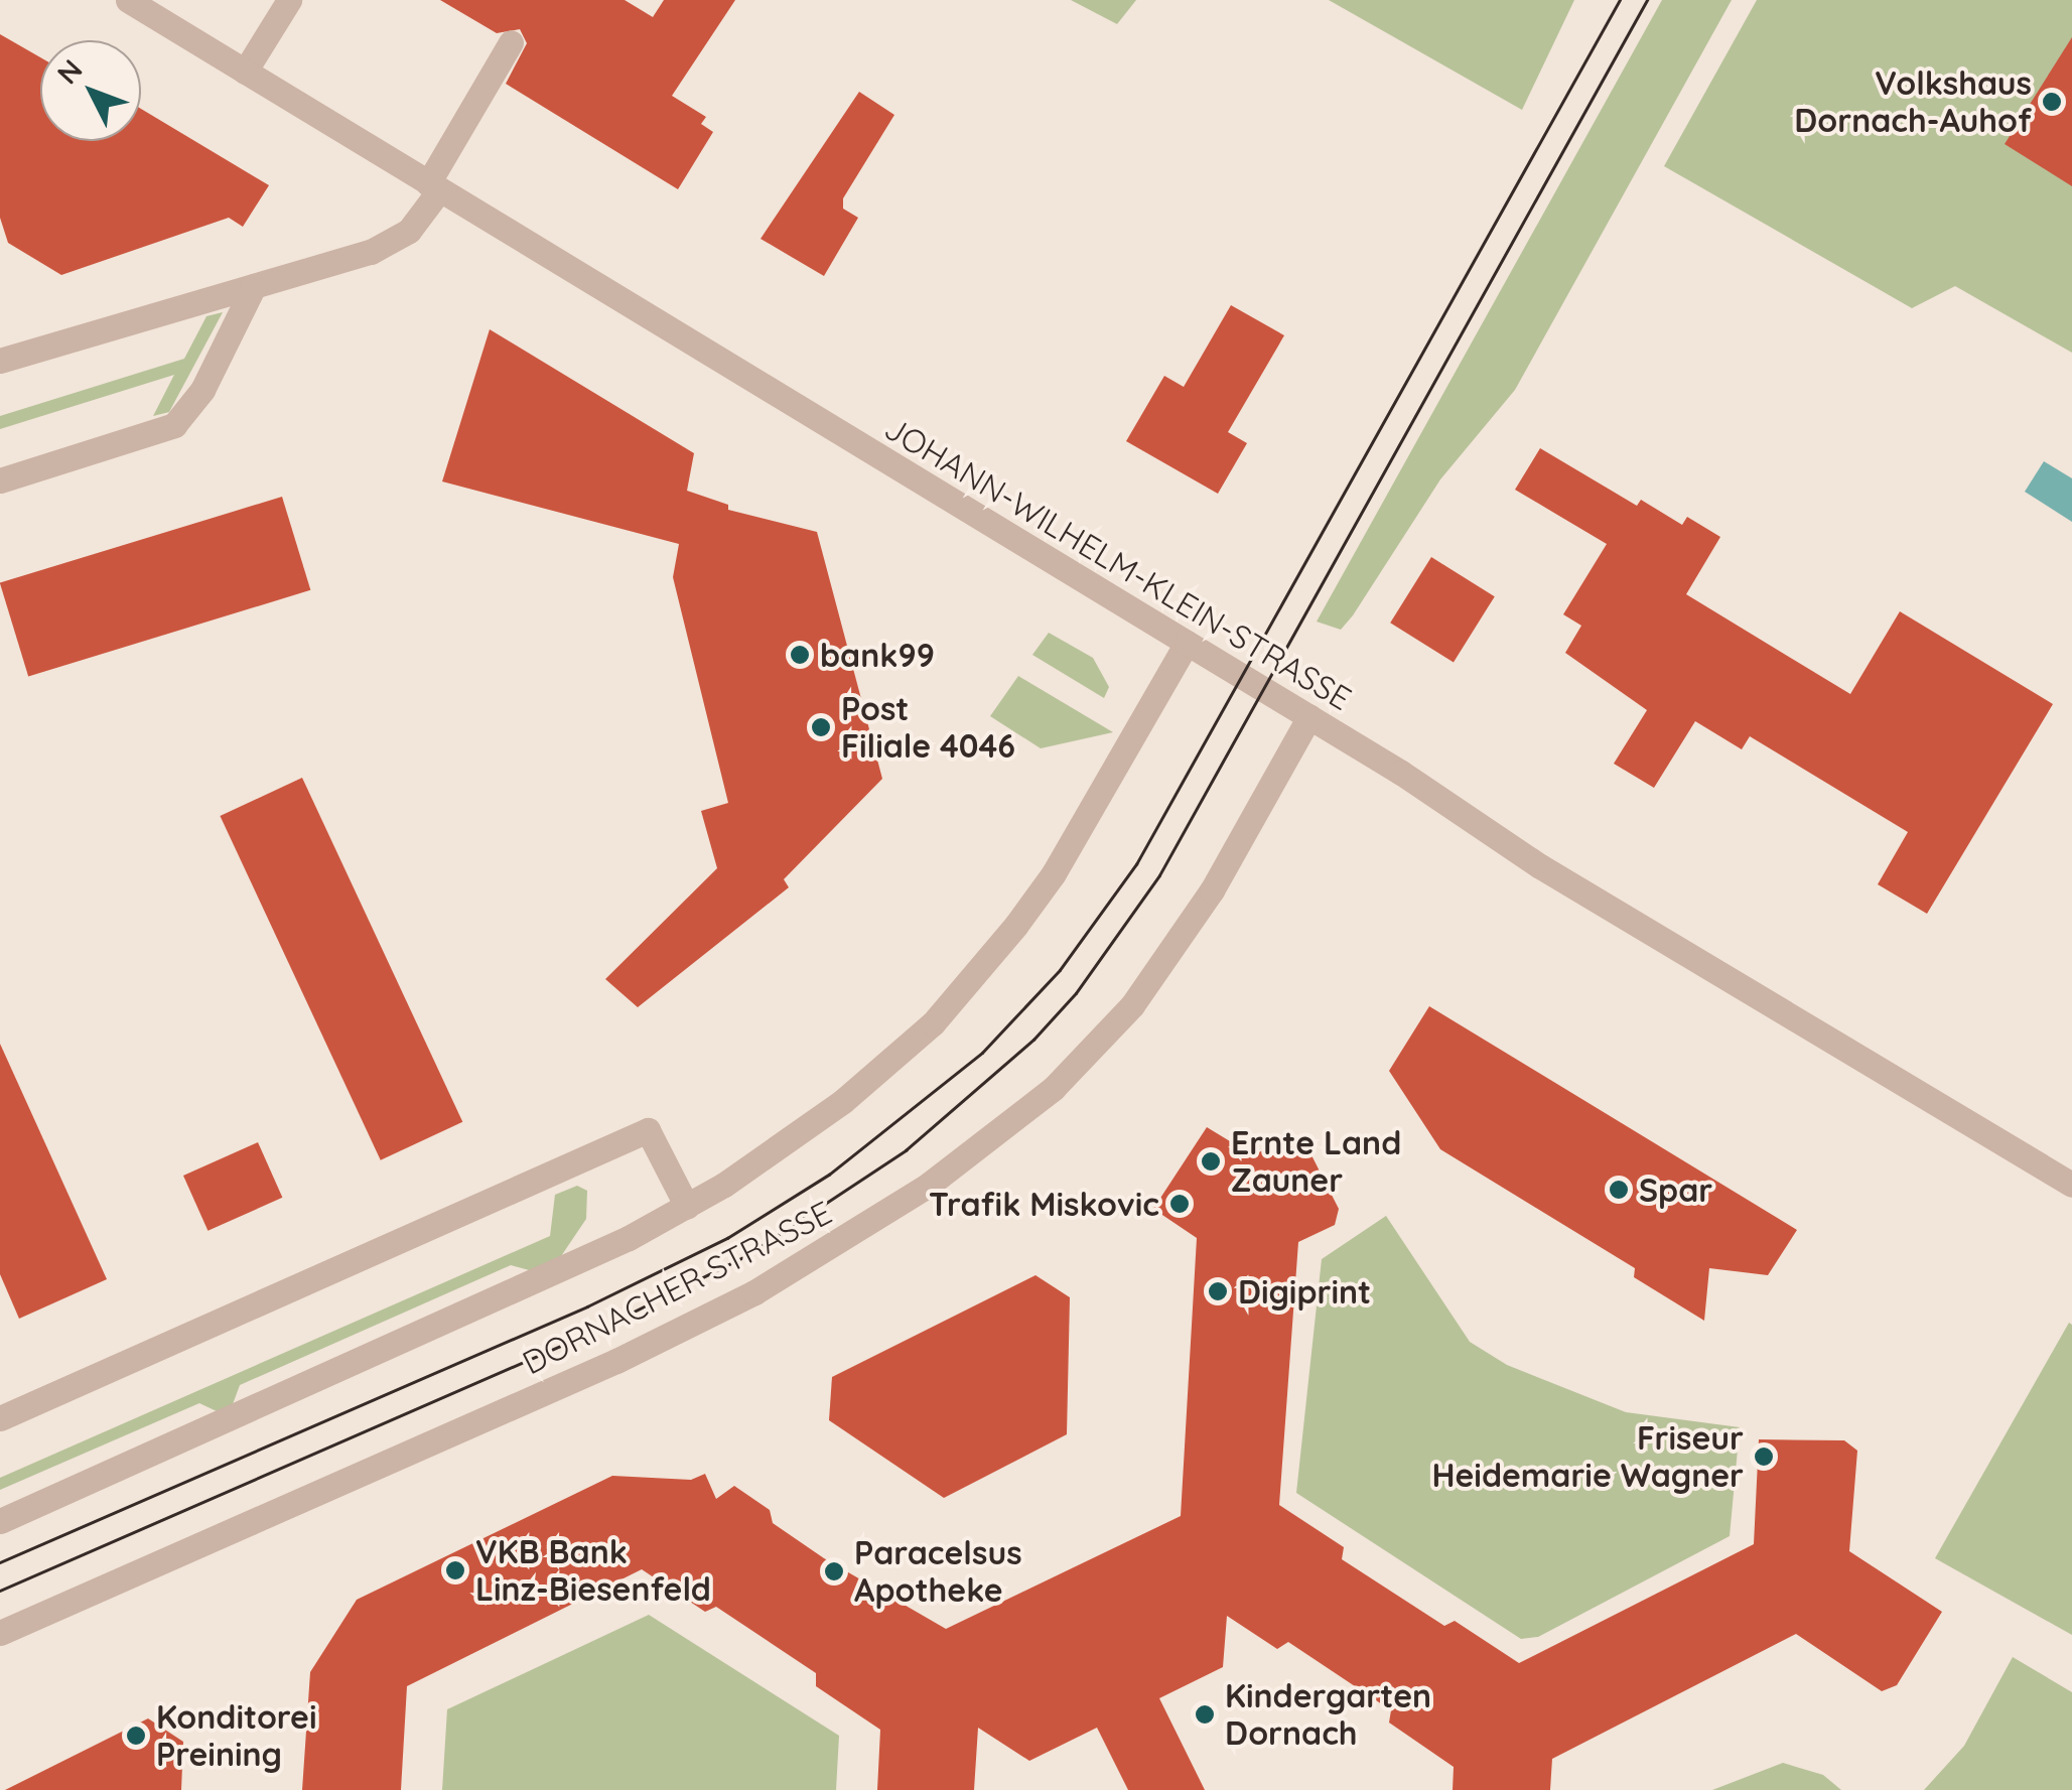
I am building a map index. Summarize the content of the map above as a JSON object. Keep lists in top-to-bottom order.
{
  "streets": {
    "street": ["JOHANN-WILHELM-KLEIN-STRASSE", "DORNACHER STRASSE"]
  },
  "crossings": [
    ["JOHANN-WILHELM-KLEIN-STRASSE", "DORNACHER STRASSE"]
  ],
  "places": [
    "Volkshaus Dornach-Auhof",
    "bank99",
    "Post Filiale 4046",
    "Ernte Land Zauner",
    "Spar",
    "Trafik Miskovic",
    "Digiprint",
    "Friseur Heidemarie Wagner",
    "VKB Bank Linz-Biesenfeld",
    "Paracelsus Apotheke",
    "Kindergarten Dornach",
    "Konditorei Preining"
  ],
  "north": "top left"
}
